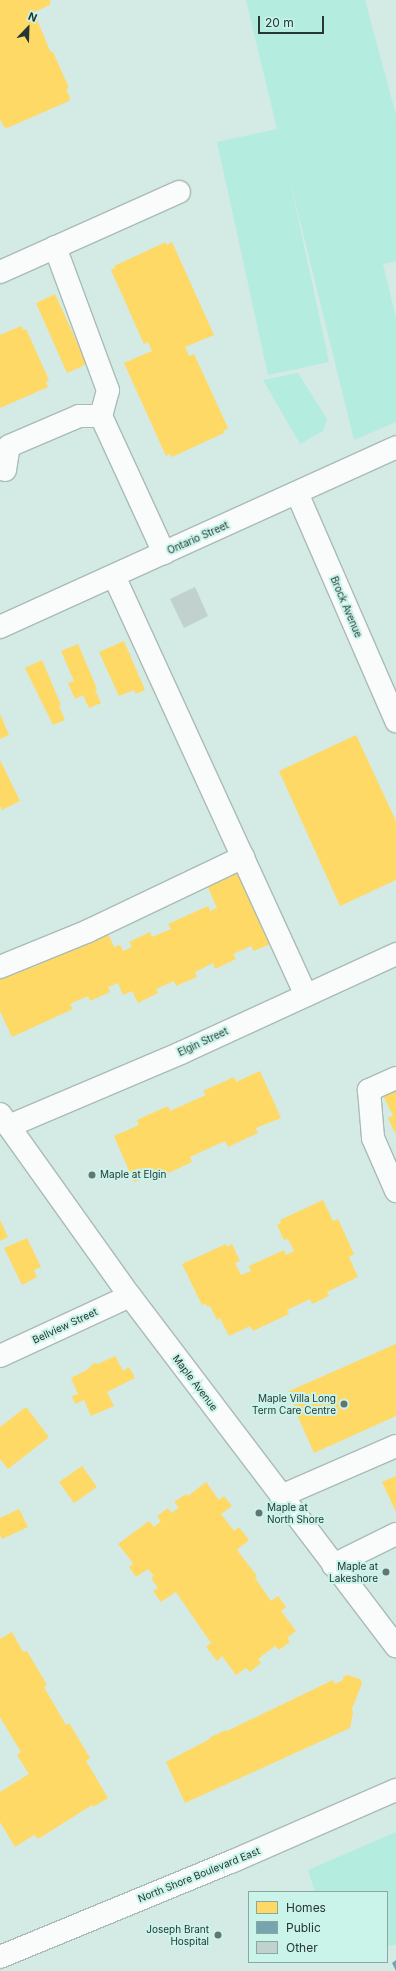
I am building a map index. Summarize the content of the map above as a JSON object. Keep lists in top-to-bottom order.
{
  "streets": {
    "street": [
      "Ontario Street",
      "Brock Avenue",
      "Elgin Street",
      "Bellview Street",
      "Maple Avenue",
      "North Shore Boulevard East"
    ]
  },
  "crossings": [
    ["Ontario Street", "Brock Avenue"],
    ["Elgin Street", "Maple Avenue"],
    ["Bellview Street", "Maple Avenue"]
  ],
  "places": [
    "Maple at Elgin",
    "Maple Villa Long Term Care Centre",
    "Maple at North Shore",
    "Maple at Lakeshore",
    "Joseph Brant Hospital"
  ],
  "legend": ["Homes", "Public", "Other"],
  "scale_bar": "20 m",
  "north": "top right"
}
